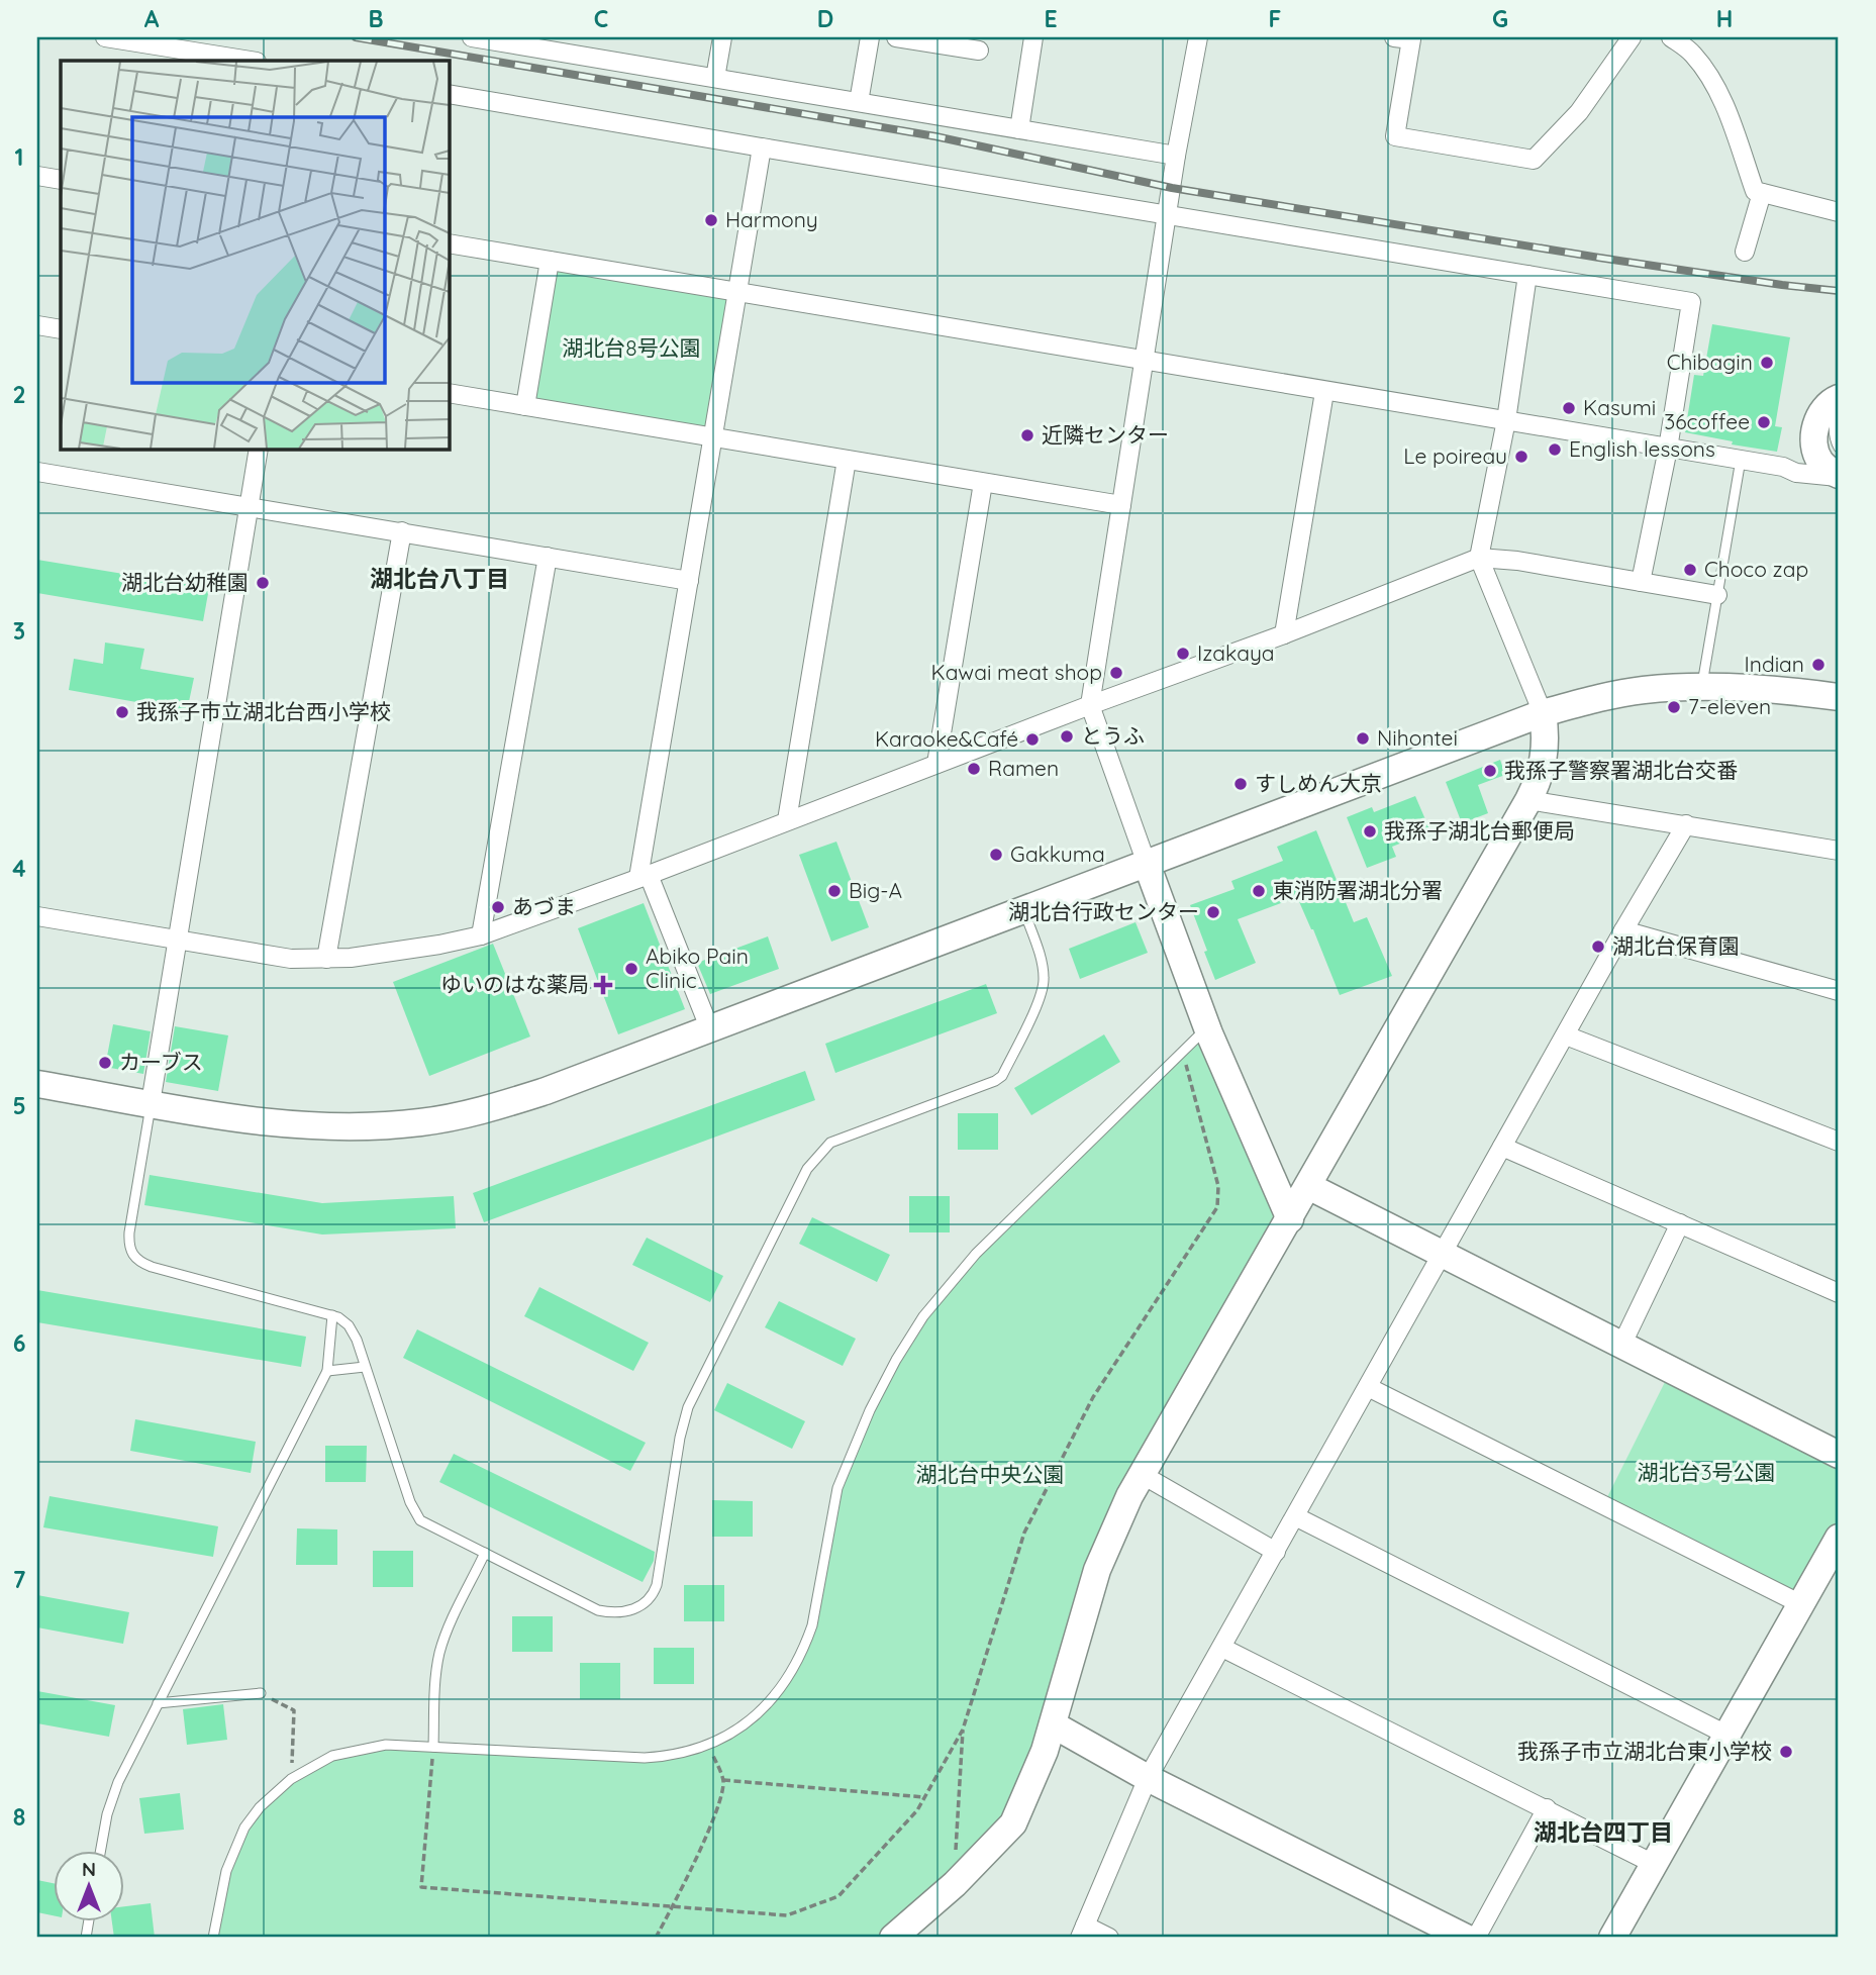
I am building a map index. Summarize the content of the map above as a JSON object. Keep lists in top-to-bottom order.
{
  "districts": ["湖北台八丁目", "湖北台四丁目"],
  "parks": ["湖北台8号公園", "湖北台3号公園", "湖北台中央公園"],
  "places": {
    "other": [
      "Harmony",
      "Chibagin",
      "Kasumi",
      "36coffee",
      "近隣センター",
      "English lessons",
      "Le poireau",
      "Choco zap",
      "湖北台幼稚園",
      "Izakaya",
      "Indian",
      "Kawai meat shop",
      "7-eleven",
      "我孫子市立湖北台西小学校",
      "とうふ",
      "Nihontei",
      "Karaoke&Café",
      "Ramen",
      "我孫子警察署湖北台交番",
      "すしめん大京",
      "我孫子湖北台郵便局",
      "Gakkuma",
      "Big-A",
      "東消防署湖北分署",
      "あづま",
      "湖北台行政センター",
      "湖北台保育園",
      "Abiko Pain Clinic",
      "カーブス",
      "我孫子市立湖北台東小学校"
    ],
    "health": ["ゆいのはな薬局"]
  },
  "north": "top",
  "grid": {
    "columns": [
      "A",
      "B",
      "C",
      "D",
      "E",
      "F",
      "G",
      "H"
    ],
    "rows": [
      "1",
      "2",
      "3",
      "4",
      "5",
      "6",
      "7",
      "8"
    ]
  }
}
